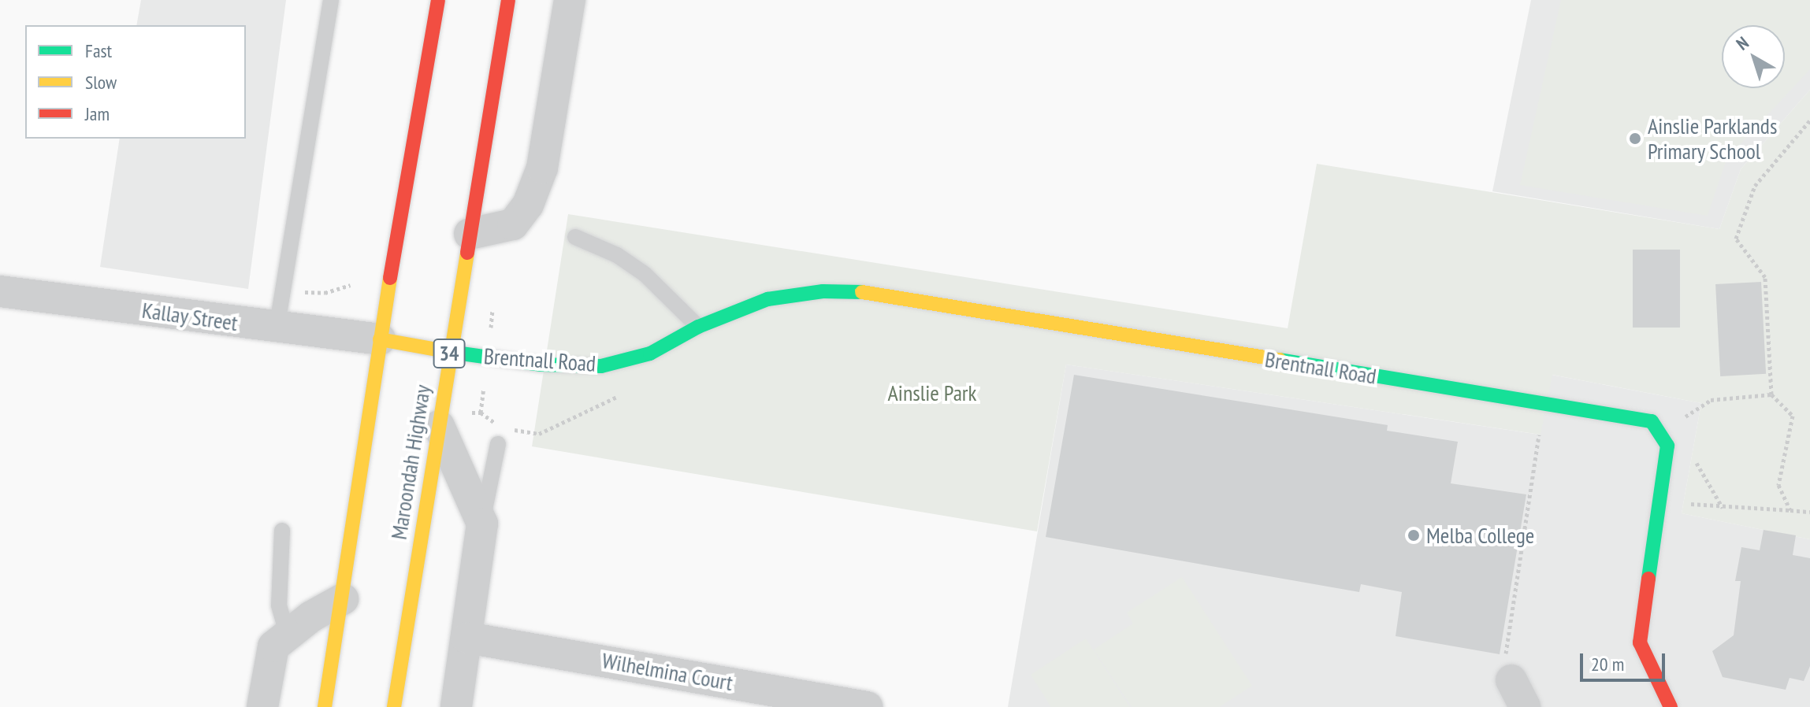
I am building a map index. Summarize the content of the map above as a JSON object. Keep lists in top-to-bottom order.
{
  "streets": {
    "main road": ["34", "Brentnall Road", "Maroondah Highway"],
    "street": ["Kallay Street", "Wilhelmina Court"]
  },
  "crossings": [
    ["Kallay Street", "Brentnall Road"],
    ["Kallay Street", "Maroondah Highway"],
    ["Brentnall Road", "Maroondah Highway"]
  ],
  "parks": ["Ainslie Park"],
  "places": ["Ainslie Parklands Primary School", "Melba College"],
  "legend": ["Fast", "Slow", "Jam"],
  "scale_bar": "20 m",
  "north": "top left"
}
